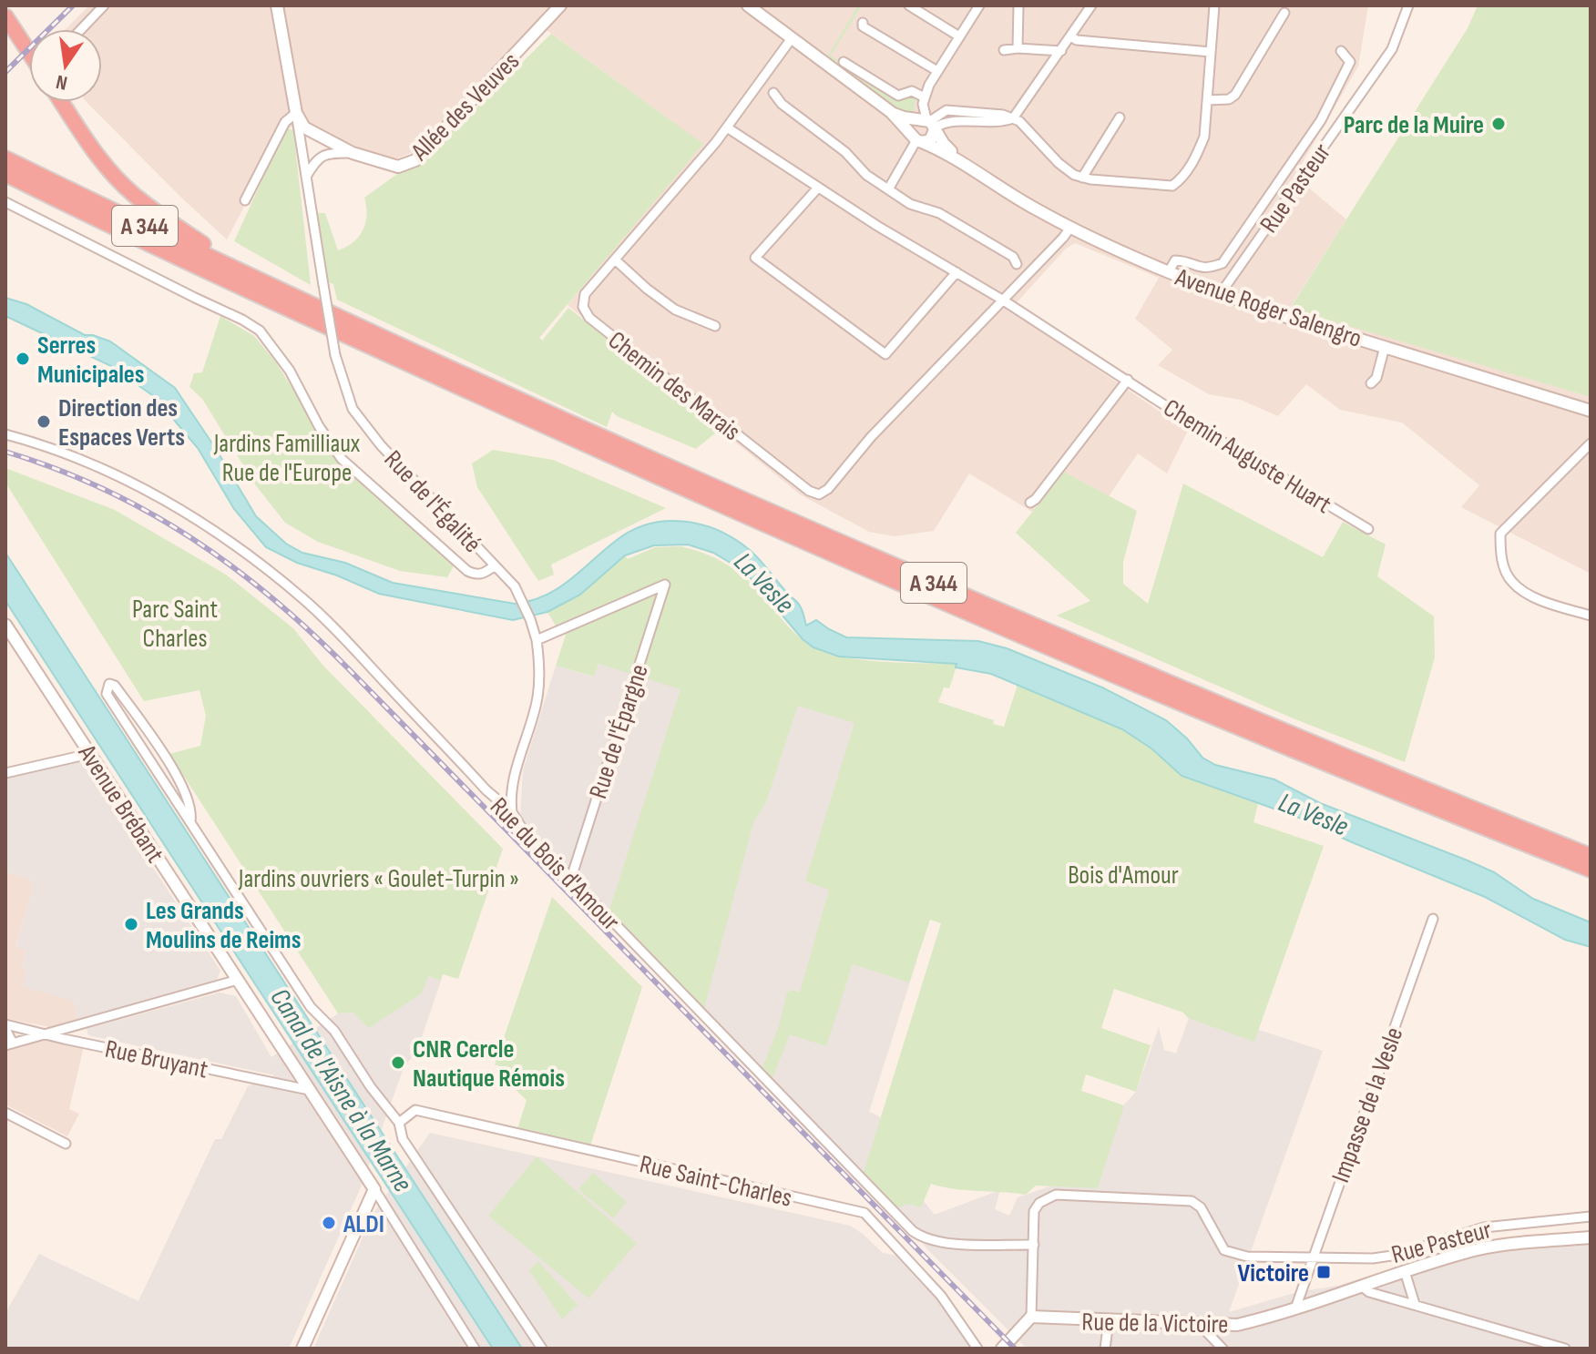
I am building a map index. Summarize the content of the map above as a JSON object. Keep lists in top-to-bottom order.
{
  "streets": {
    "highway": ["A 344"],
    "street": [
      "Allée des Veuves",
      "Rue Pasteur",
      "Avenue Roger Salengro",
      "Chemin des Marais",
      "Chemin Auguste Huart",
      "Rue de l'Égalité",
      "Rue de l'Épargne",
      "Avenue Brébant",
      "Rue du Bois d'Amour",
      "Rue Bruyant",
      "Impasse de la Vesle",
      "Rue Saint-Charles",
      "Rue de la Victoire"
    ]
  },
  "crossings": [
    ["Allée des Veuves", "Rue de l'Égalité"],
    ["Rue Pasteur", "Avenue Roger Salengro"],
    ["Rue Pasteur", "Rue du Bois d'Amour"],
    ["Rue Pasteur", "Impasse de la Vesle"],
    ["Avenue Roger Salengro", "Chemin des Marais"],
    ["Chemin des Marais", "Chemin Auguste Huart"],
    ["Rue de l'Égalité", "Rue de l'Épargne"],
    ["Rue de l'Épargne", "Rue du Bois d'Amour"],
    ["Avenue Brébant", "Rue Bruyant"],
    ["Impasse de la Vesle", "Rue de la Victoire"]
  ],
  "water": ["La Vesle", "Canal de l'Aisne à la Marne"],
  "parks": [
    "Jardins Familliaux Rue de l'Europe",
    "Parc Saint Charles",
    "Bois d'Amour",
    "Jardins ouvriers « Goulet-Turpin »"
  ],
  "places": {
    "other": [
      "Parc de la Muire",
      "Serres Municipales",
      "Direction des Espaces Verts",
      "Les Grands Moulins de Reims",
      "CNR Cercle Nautique Rémois",
      "ALDI"
    ],
    "transit": ["Victoire"]
  },
  "north": "bottom"
}
